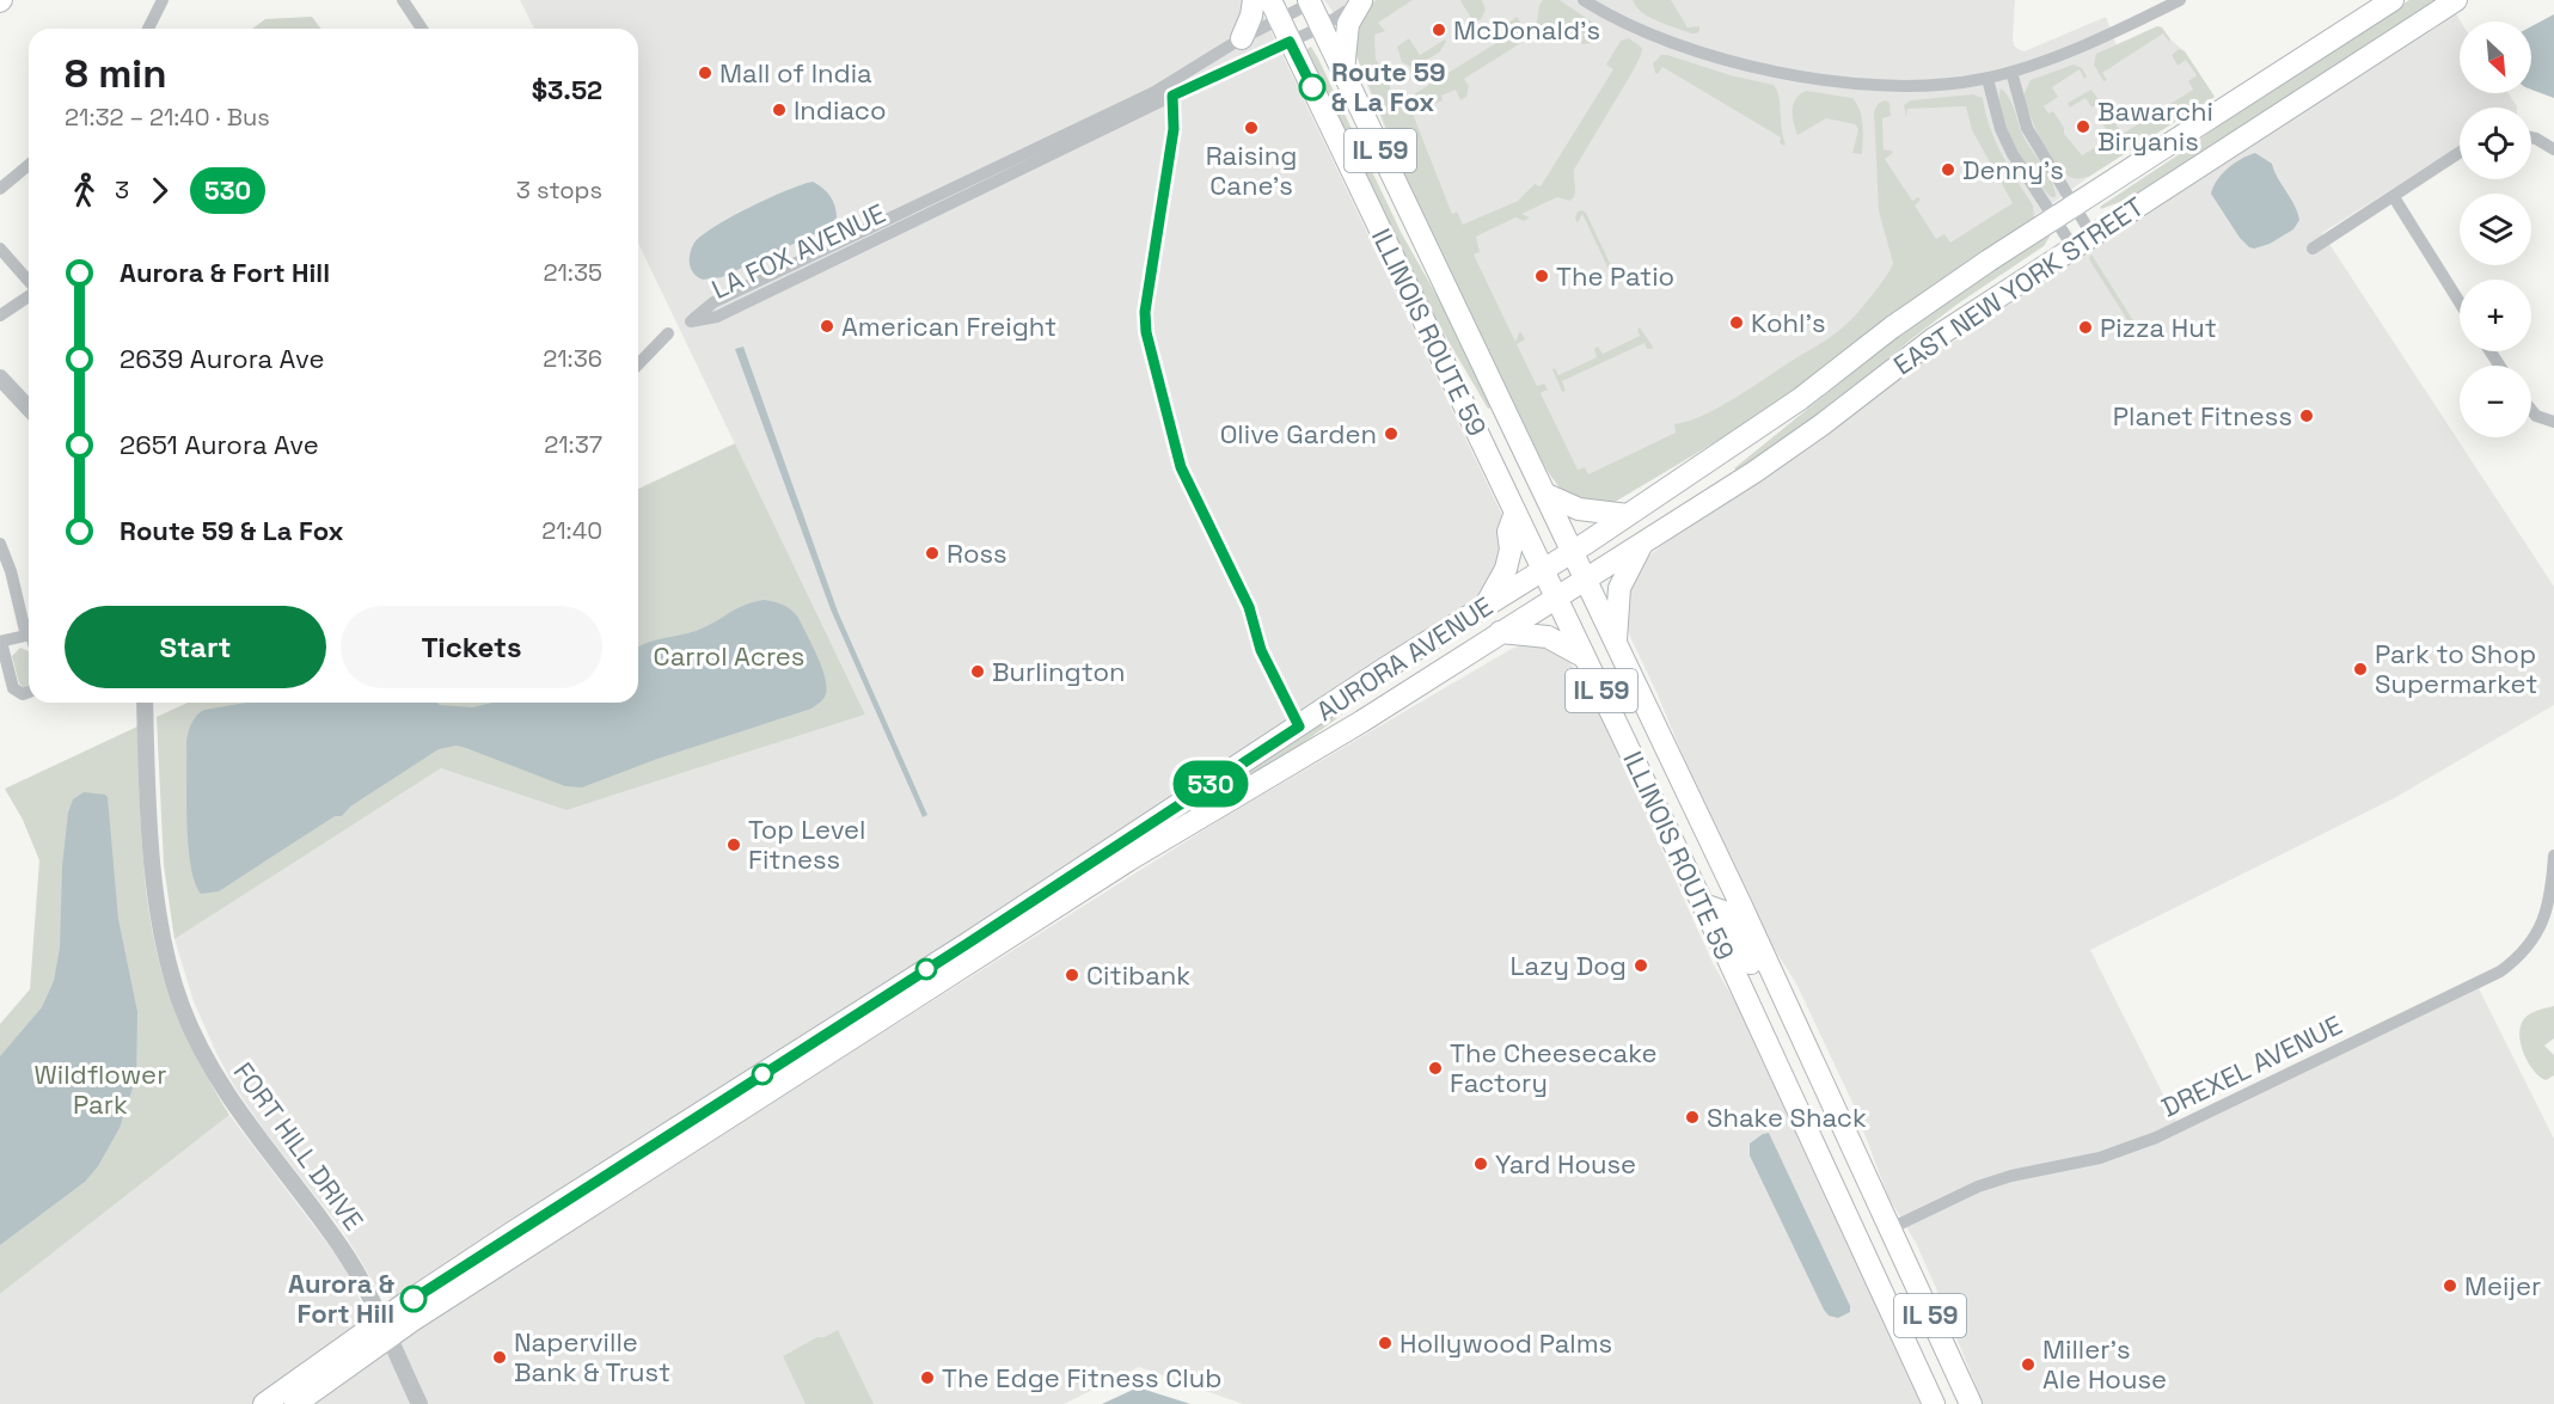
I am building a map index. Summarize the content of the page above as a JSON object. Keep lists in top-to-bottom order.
{
  "streets": {
    "main road": [
      "IL 59",
      "EAST NEW YORK STREET",
      "ILLINOIS ROUTE 59",
      "AURORA AVENUE"
    ],
    "street": ["LA FOX AVENUE", "DREXEL AVENUE", "FORT HILL DRIVE"]
  },
  "crossings": [
    ["IL 59", "ILLINOIS ROUTE 59"],
    ["LA FOX AVENUE", "ILLINOIS ROUTE 59"],
    ["EAST NEW YORK STREET", "ILLINOIS ROUTE 59"],
    ["EAST NEW YORK STREET", "AURORA AVENUE"],
    ["ILLINOIS ROUTE 59", "AURORA AVENUE"],
    ["ILLINOIS ROUTE 59", "DREXEL AVENUE"],
    ["AURORA AVENUE", "FORT HILL DRIVE"]
  ],
  "parks": ["Carrol Acres", "Wildflower Park"],
  "places": [
    "McDonald's",
    "Mall of India",
    "Route 59 & La Fox",
    "Indiaco",
    "Bawarchi Biryanis",
    "Raising Cane's",
    "Denny's",
    "The Patio",
    "Kohl's",
    "American Freight",
    "Pizza Hut",
    "Planet Fitness",
    "Olive Garden",
    "Ross",
    "Park to Shop Supermarket",
    "Burlington",
    "Top Level Fitness",
    "Lazy Dog",
    "Citibank",
    "The Cheesecake Factory",
    "Shake Shack",
    "Yard House",
    "Meijer",
    "Aurora & Fort Hill",
    "Hollywood Palms",
    "Naperville Bank & Trust",
    "Miller's Ale House",
    "The Edge Fitness Club"
  ],
  "lines": ["bus line 530"],
  "north": "bottom right",
  "page": {
    "on_map": "530",
    "map_buttons": ["+", "−"],
    "heading": ["8 min", "21:32 – 21:40 · Bus", "$3.52"],
    "legs": ["3", "530", "3 stops"],
    "list": [
      {
        "name": "Aurora & Fort Hill",
        "value": "21:35"
      },
      {
        "name": "2639 Aurora Ave",
        "value": "21:36"
      },
      {
        "name": "2651 Aurora Ave",
        "value": "21:37"
      },
      {
        "name": "Route 59 & La Fox",
        "value": "21:40"
      }
    ],
    "buttons": ["Start", "Tickets"]
  }
}
